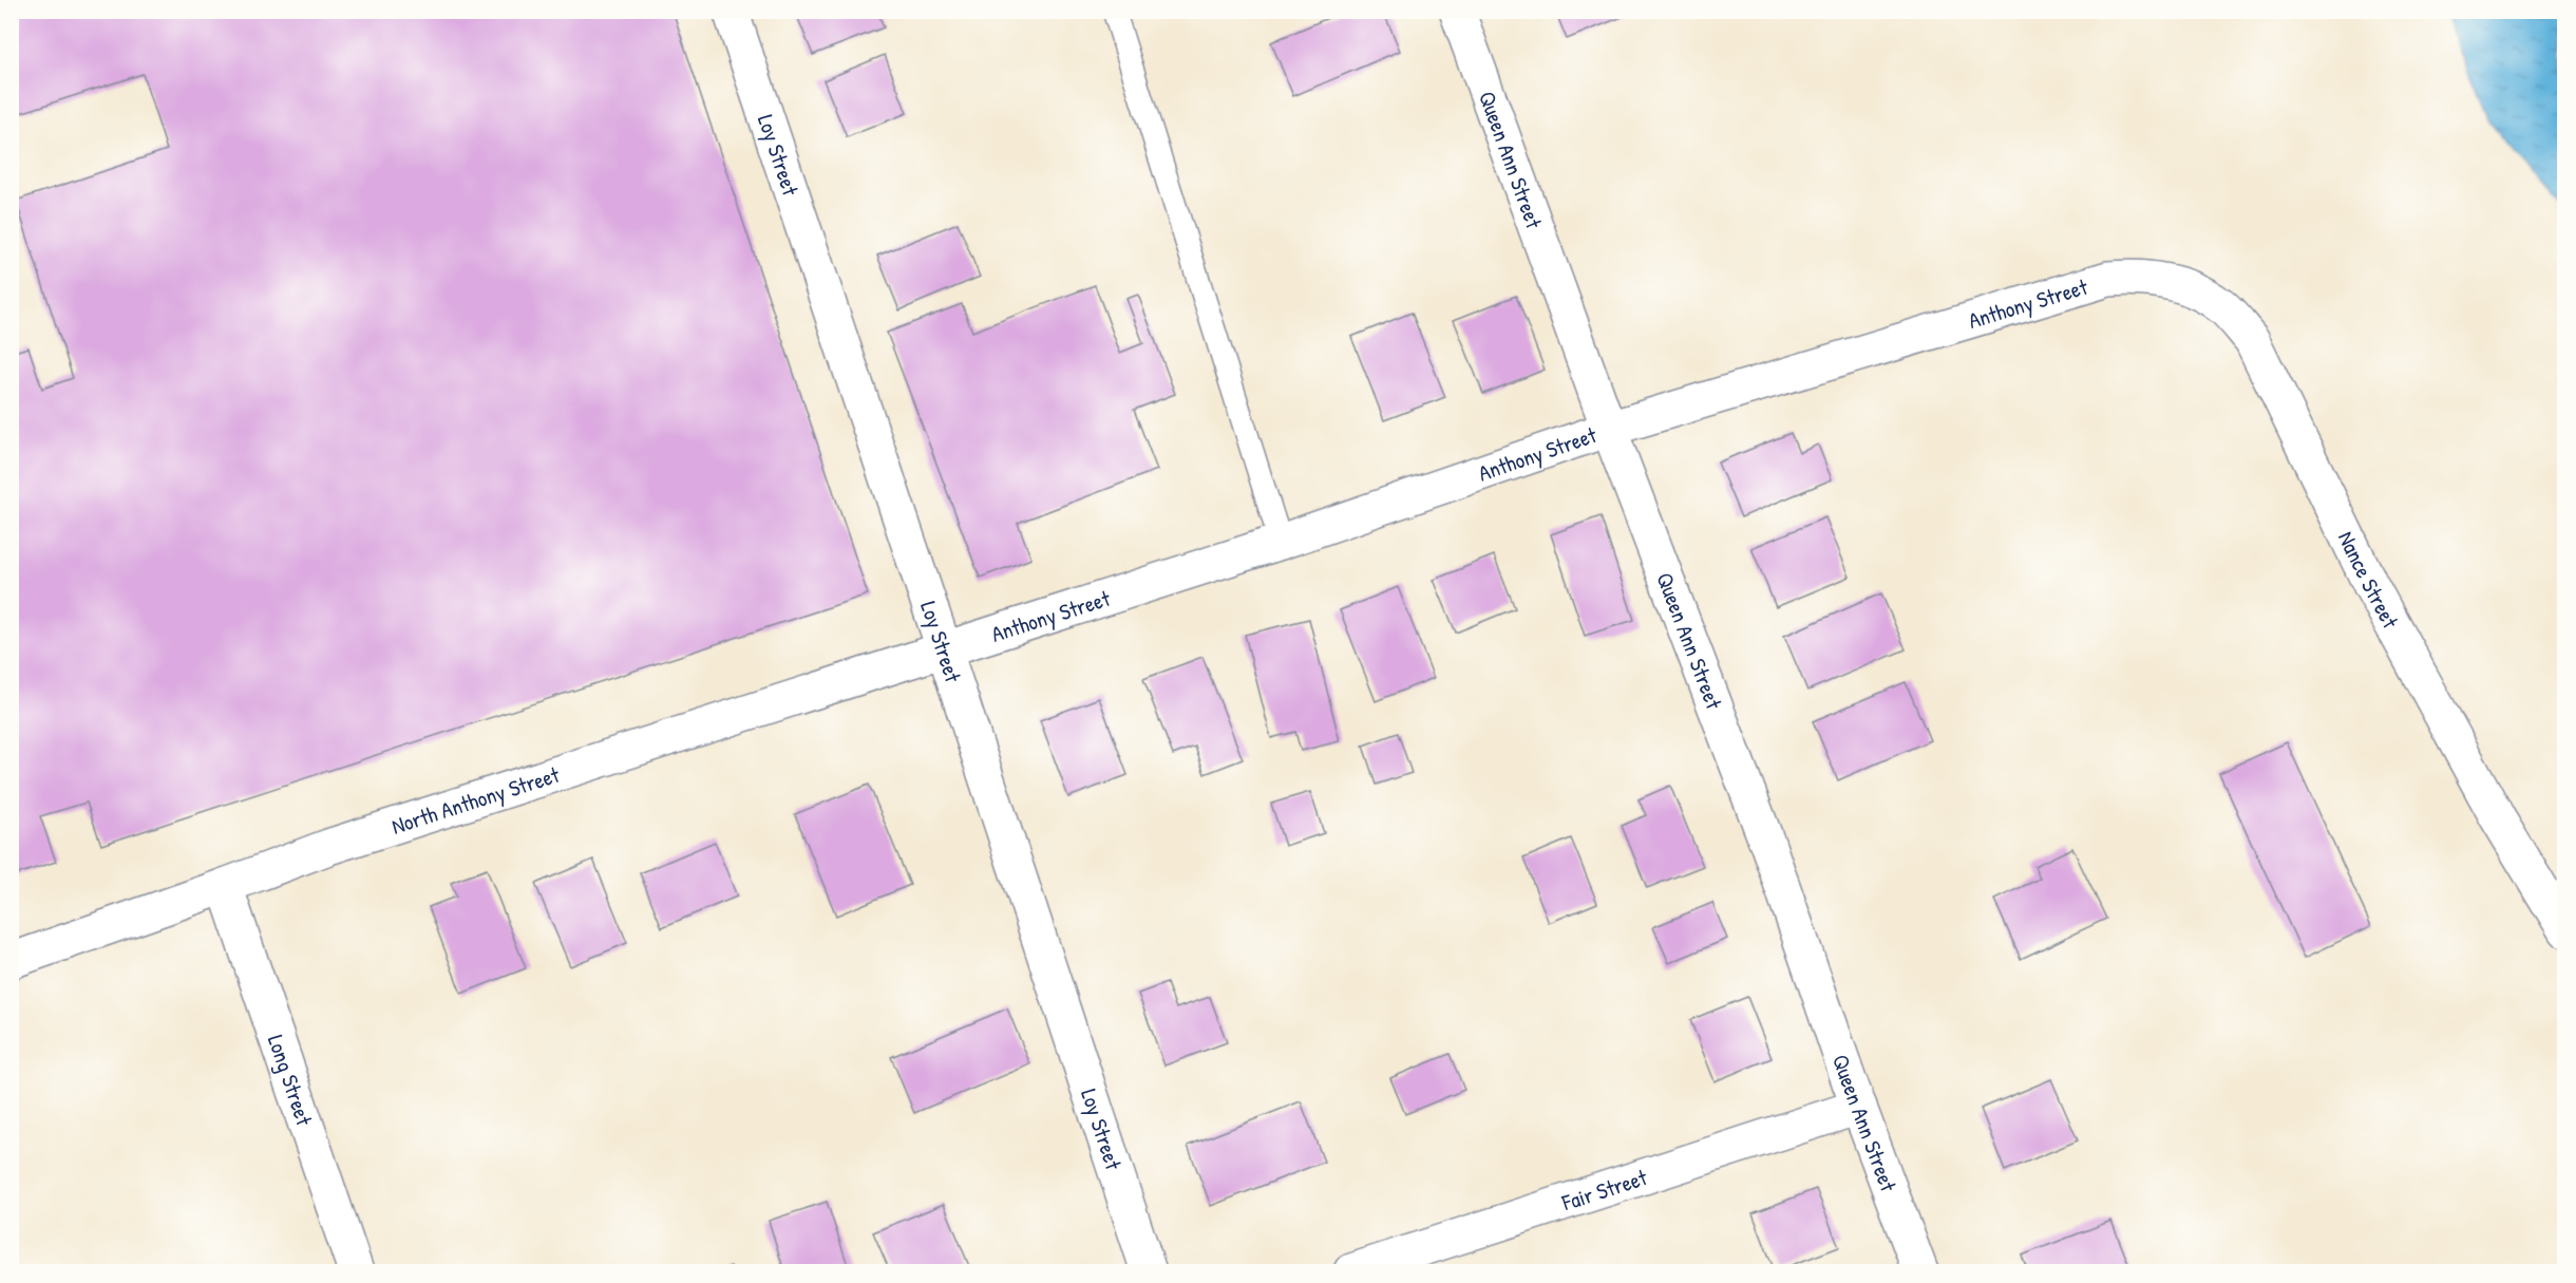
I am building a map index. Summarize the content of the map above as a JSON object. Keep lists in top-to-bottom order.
{
  "streets": {
    "street": [
      "Loy Street",
      "Queen Ann Street",
      "Anthony Street",
      "Nance Street",
      "North Anthony Street",
      "Long Street",
      "Fair Street"
    ]
  },
  "crossings": [
    ["Loy Street", "Anthony Street"],
    ["Loy Street", "North Anthony Street"],
    ["Queen Ann Street", "Anthony Street"],
    ["Queen Ann Street", "Fair Street"],
    ["Anthony Street", "Nance Street"],
    ["Anthony Street", "North Anthony Street"],
    ["North Anthony Street", "Long Street"]
  ]
}
